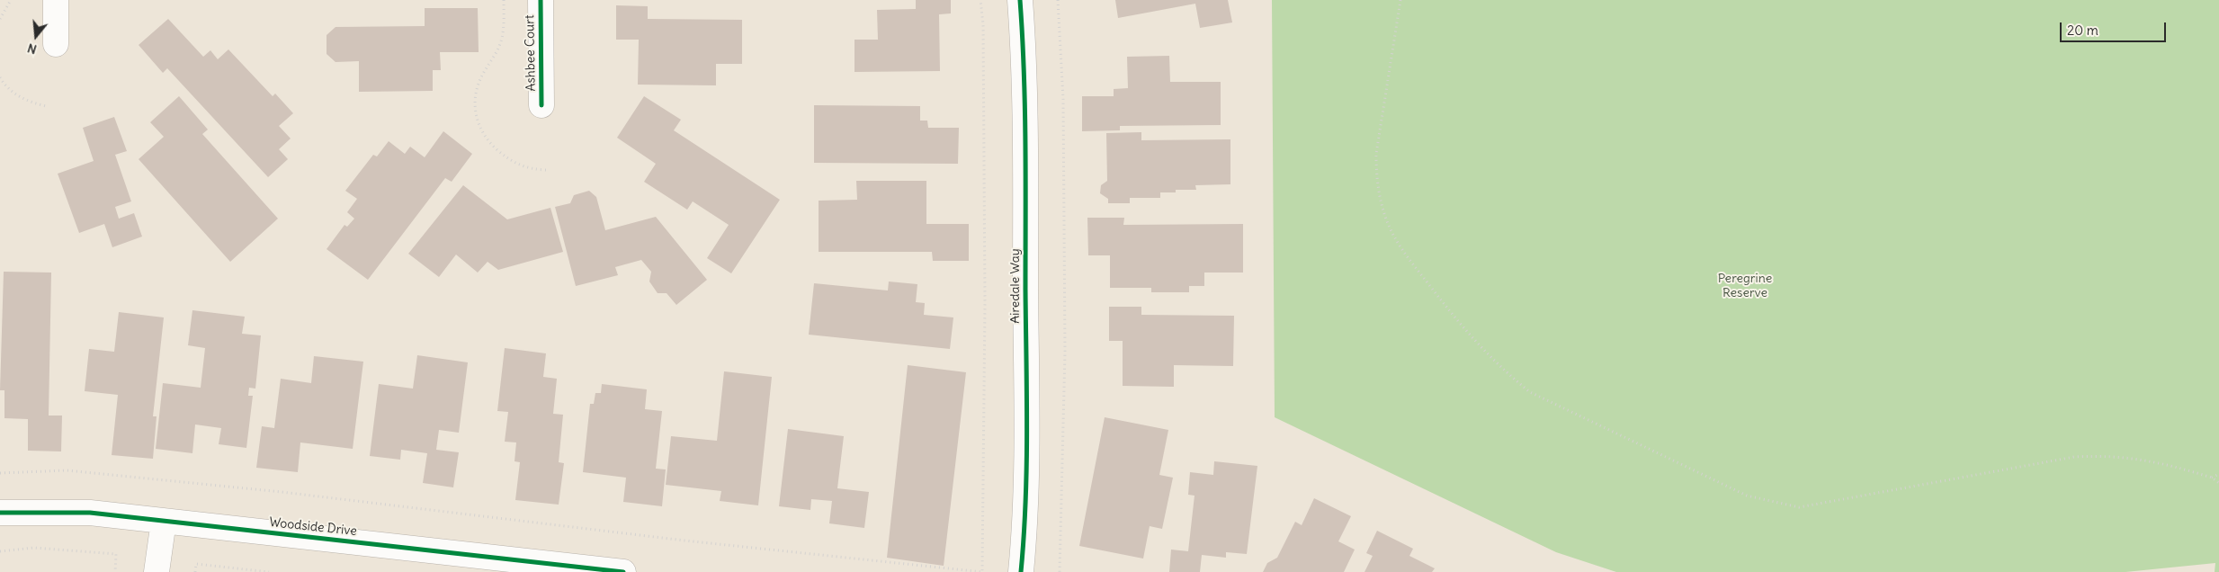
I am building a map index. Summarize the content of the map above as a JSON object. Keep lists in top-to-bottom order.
{
  "streets": {
    "street": ["Ashbee Court", "Airedale Way", "Woodside Drive"]
  },
  "parks": ["Peregrine Reserve"],
  "scale_bar": "20 m",
  "north": "bottom"
}
